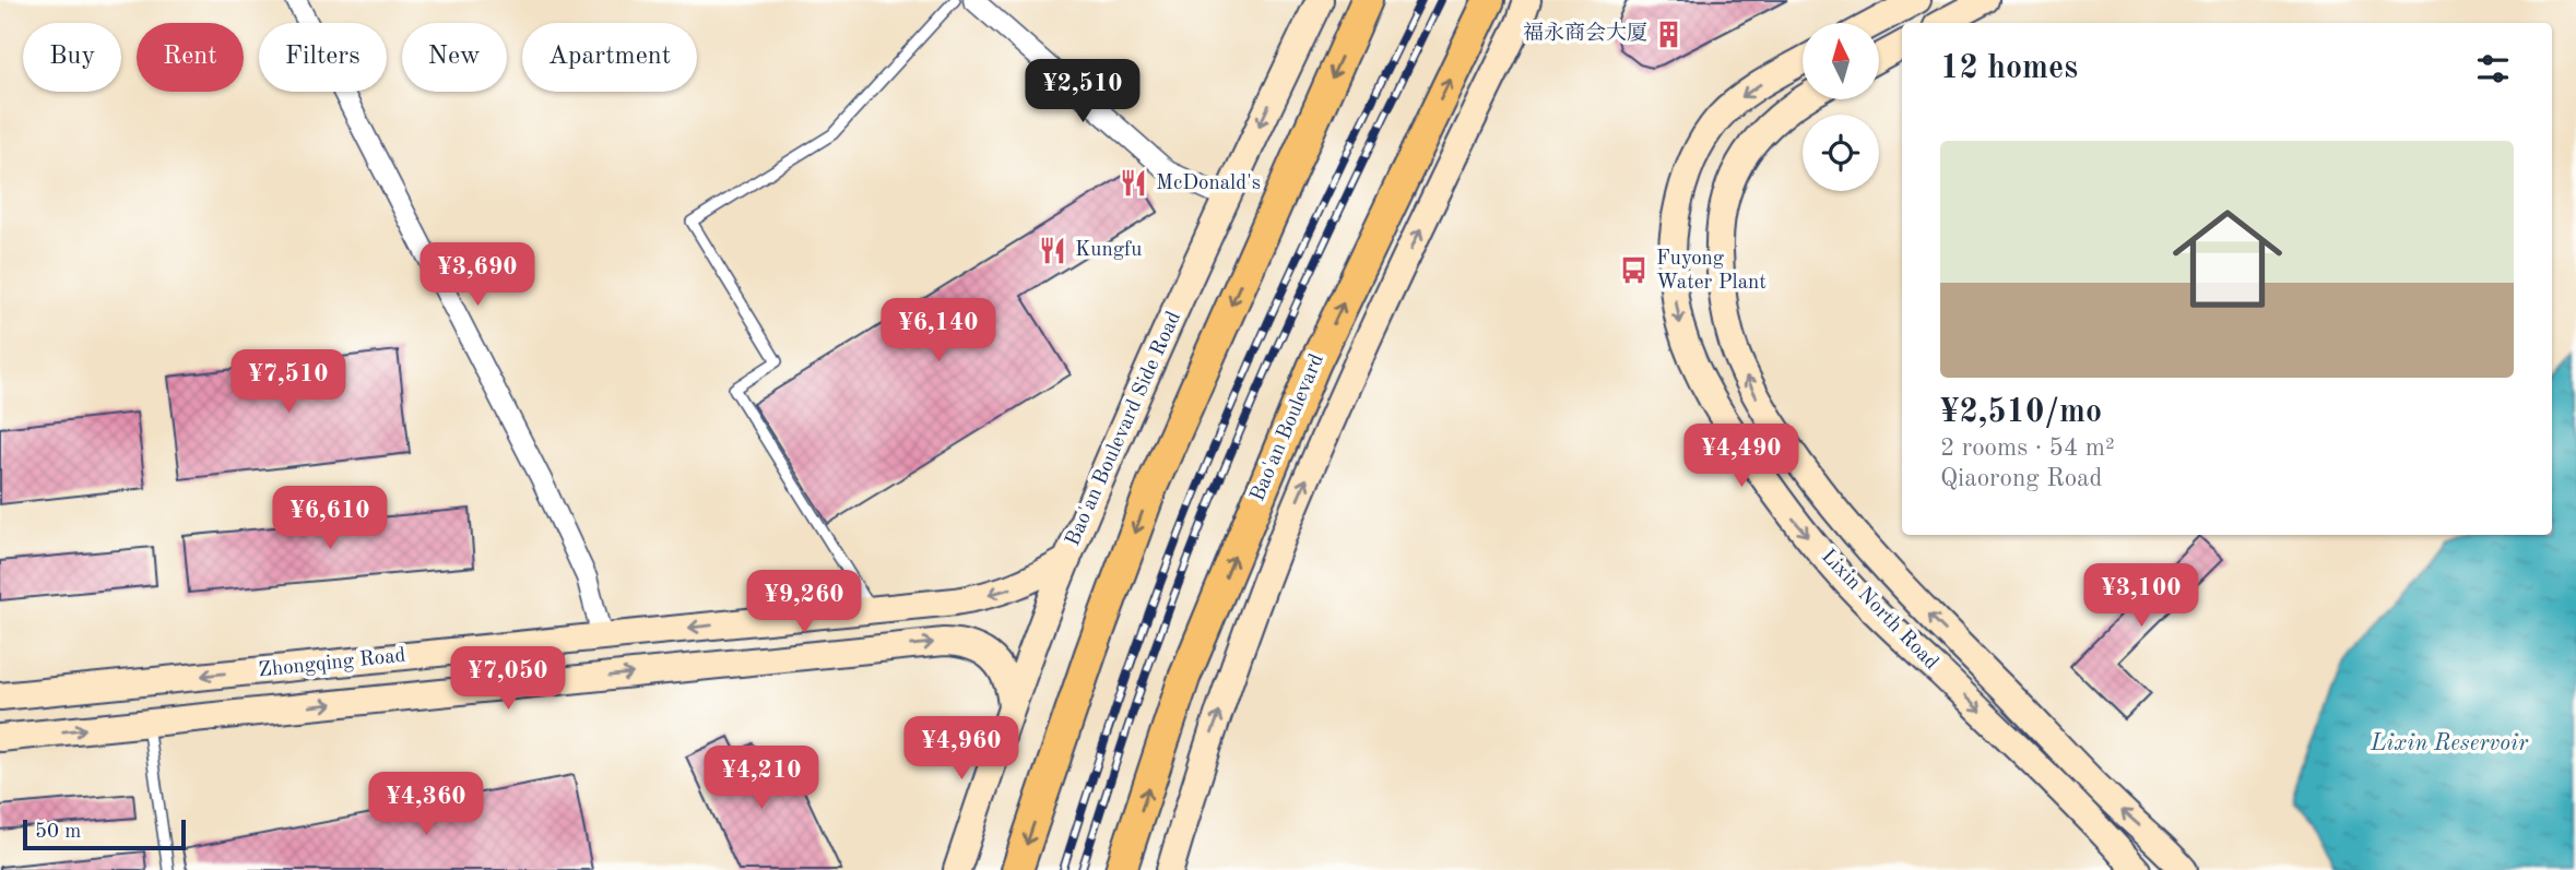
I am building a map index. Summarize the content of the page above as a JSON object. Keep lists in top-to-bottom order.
{
  "streets": {
    "main road": [
      "Bao'an Boulevard",
      "Bao'an Boulevard Side Road",
      "Lixin North Road",
      "Zhongqing Road"
    ]
  },
  "crossings": [
    ["Bao'an Boulevard Side Road", "Zhongqing Road"]
  ],
  "water": ["Lixin Reservoir"],
  "places": {
    "building": ["福永商会大厦"],
    "restaurant": ["McDonald's", "Kungfu"],
    "bus stop": ["Fuyong Water Plant"]
  },
  "scale_bar": "50 m",
  "north": "top",
  "page": {
    "chip": [
      "Buy",
      "Rent",
      "Filters",
      "New",
      "Apartment"
    ],
    "heading": "12 homes",
    "price": [
      "¥2,510",
      "¥3,690",
      "¥6,140",
      "¥7,510",
      "¥4,490",
      "¥6,610",
      "¥3,100",
      "¥9,260",
      "¥7,050",
      "¥4,960",
      "¥4,210",
      "¥4,360"
    ],
    "list": [
      {
        "name": "¥2,510/mo",
        "note": "2 rooms · 54 m² · Qiaorong Road"
      }
    ],
    "scale": "50 m"
  }
}
